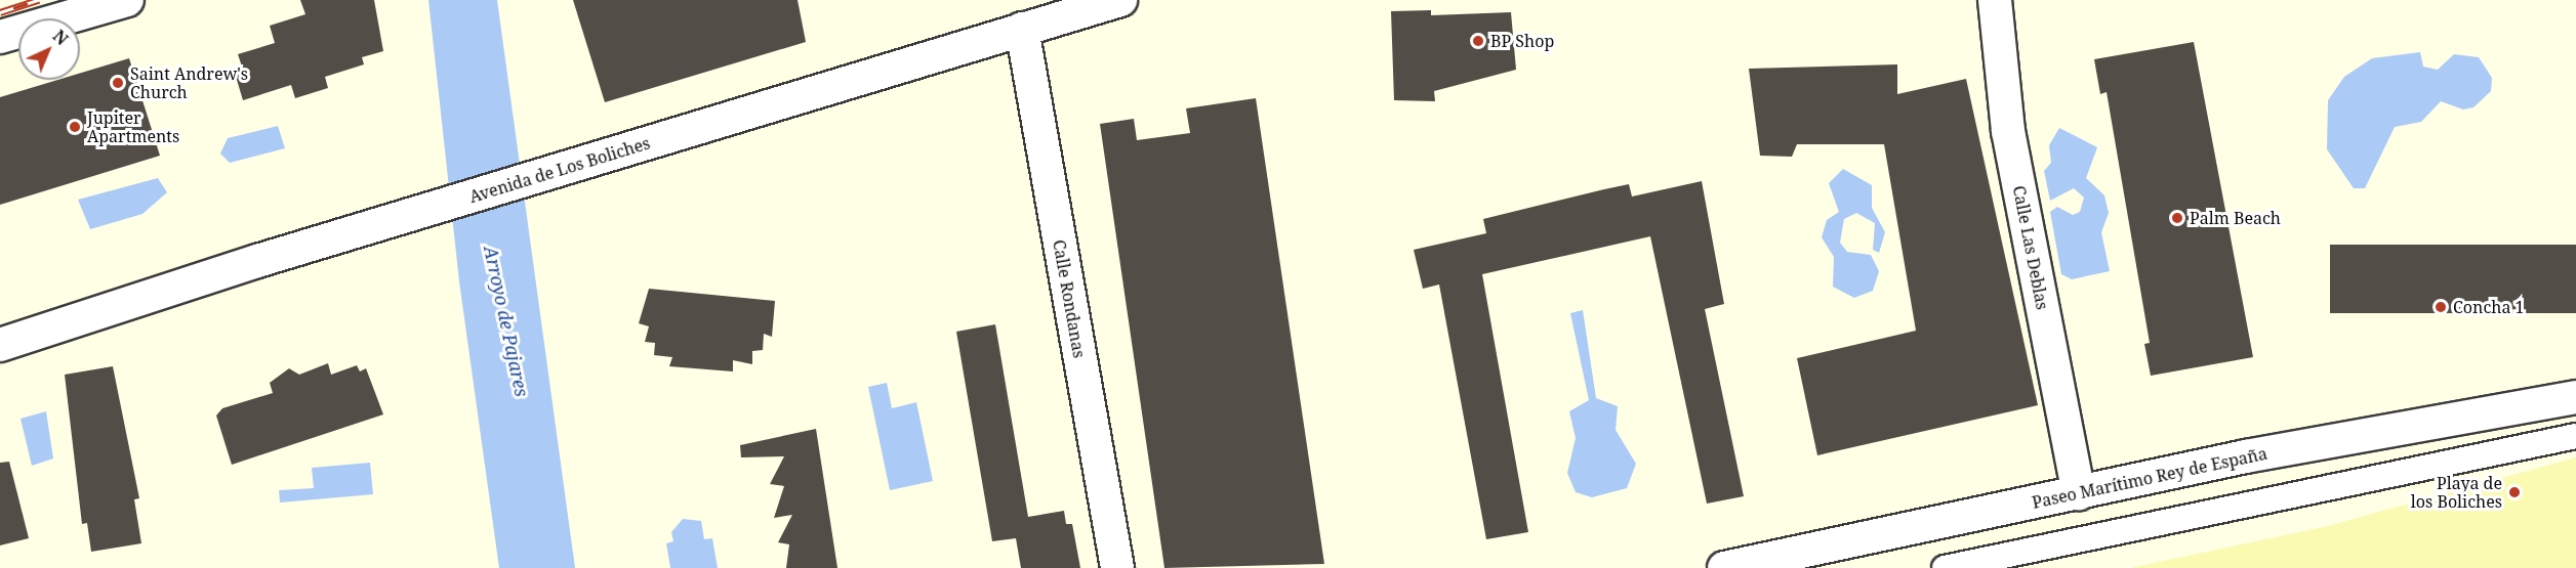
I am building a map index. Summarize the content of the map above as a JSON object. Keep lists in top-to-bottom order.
{
  "streets": {
    "street": [
      "Avenida de Los Boliches",
      "Calle Las Deblas",
      "Calle Rondanas",
      "Paseo Marítimo Rey de España"
    ]
  },
  "crossings": [
    ["Avenida de Los Boliches", "Calle Rondanas"],
    ["Calle Las Deblas", "Paseo Marítimo Rey de España"]
  ],
  "water": ["Arroyo de Pajares"],
  "places": [
    "BP Shop",
    "Saint Andrew's Church",
    "Jupiter Apartments",
    "Palm Beach",
    "Concha 1",
    "Playa de los Boliches"
  ],
  "north": "top right"
}
